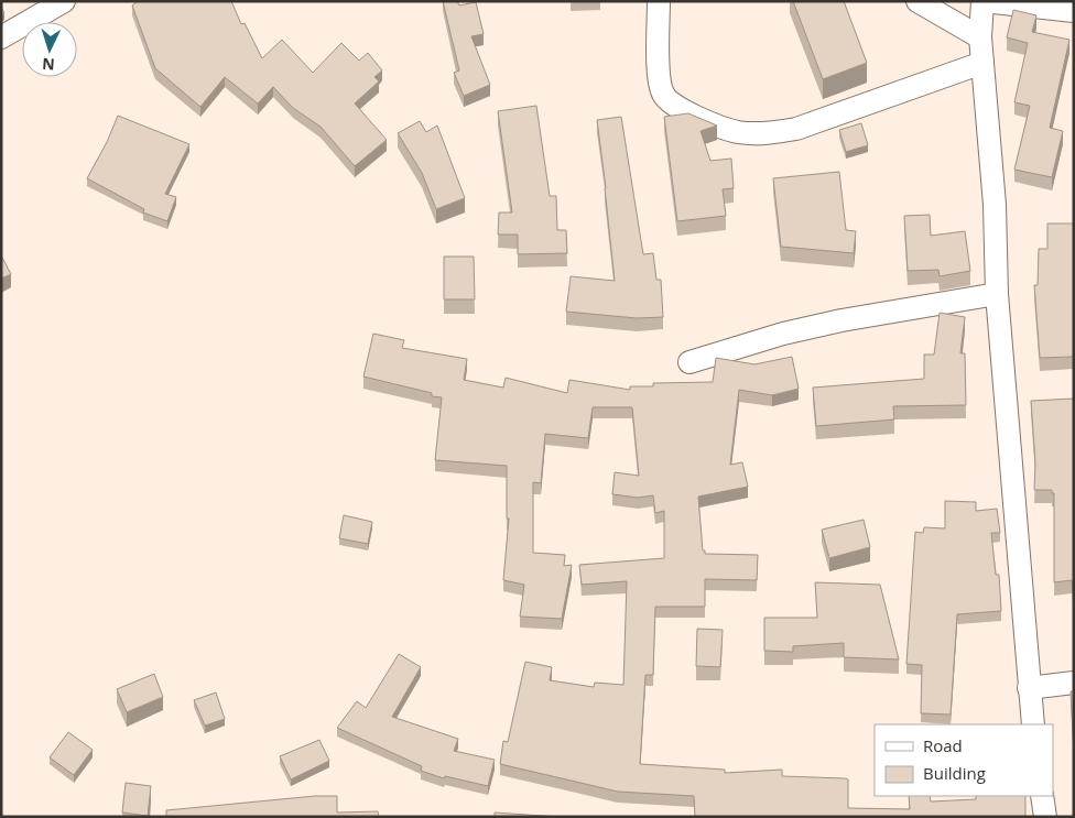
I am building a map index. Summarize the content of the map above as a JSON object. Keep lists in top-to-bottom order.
{
  "legend": ["Road", "Building"],
  "north": "bottom"
}
